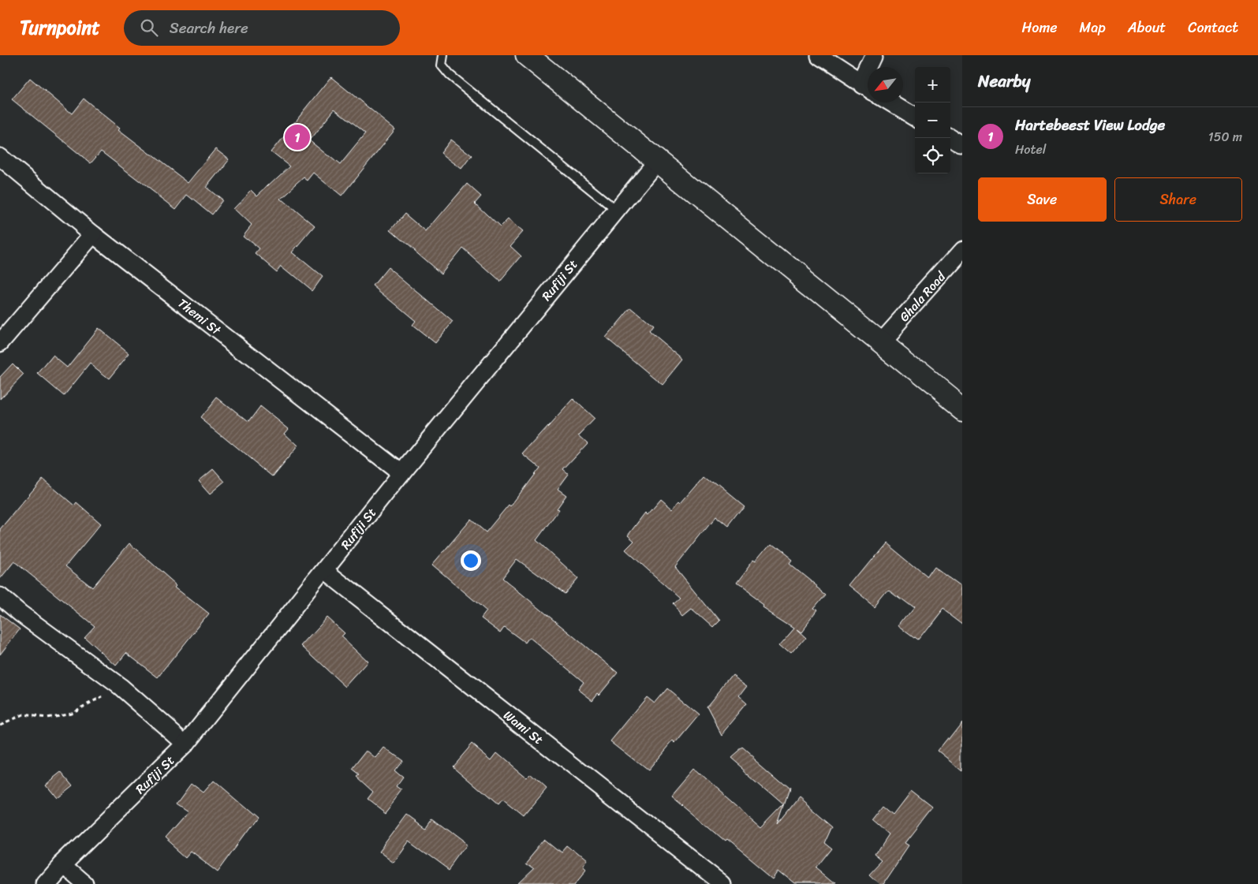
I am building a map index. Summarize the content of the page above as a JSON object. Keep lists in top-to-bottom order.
{
  "streets": {
    "street": [
      "Rufiji St",
      "Ghala Road",
      "Themi St",
      "Wami St"
    ]
  },
  "crossings": [
    ["Rufiji St", "Themi St"],
    ["Rufiji St", "Wami St"]
  ],
  "north": "bottom left",
  "page": {
    "header": "Turnpoint",
    "search": "Search here",
    "nav": [
      "Home",
      "Map",
      "About",
      "Contact"
    ],
    "heading": "Nearby",
    "map_buttons": ["+", "−"],
    "list": [
      {
        "mark": "1",
        "name": "Hartebeest View Lodge",
        "note": "Hotel",
        "value": "150 m"
      }
    ],
    "pins": "1",
    "buttons": ["Save", "Share"]
  }
}
